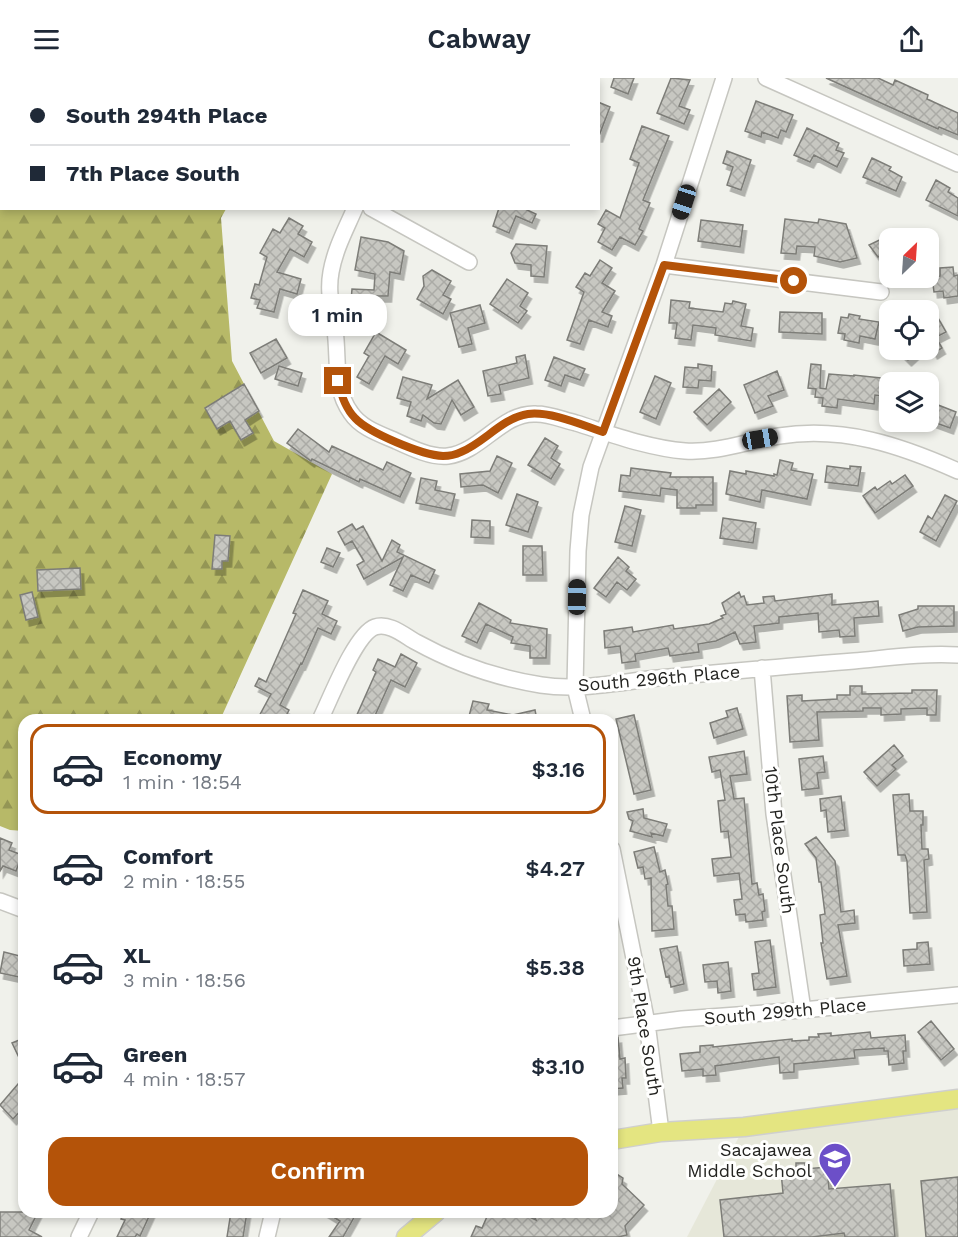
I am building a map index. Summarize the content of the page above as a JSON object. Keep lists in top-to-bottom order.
{
  "streets": {
    "street": [
      "South 296th Place",
      "10th Place South",
      "South 299th Place",
      "9th Place South"
    ]
  },
  "crossings": [
    ["South 296th Place", "10th Place South"],
    ["10th Place South", "South 299th Place"],
    ["South 299th Place", "9th Place South"]
  ],
  "places": {
    "school or university": ["Sacajawea Middle School"]
  },
  "north": "top right",
  "page": {
    "header": "Cabway",
    "banner": ["South 294th Place", "7th Place South"],
    "bubble": "1 min",
    "list": [
      {
        "name": "Economy",
        "note": "1 min · 18:54",
        "value": "$3.16"
      },
      {
        "name": "Comfort",
        "note": "2 min · 18:55",
        "value": "$4.27"
      },
      {
        "name": "XL",
        "note": "3 min · 18:56",
        "value": "$5.38"
      },
      {
        "name": "Green",
        "note": "4 min · 18:57",
        "value": "$3.10"
      }
    ],
    "buttons": "Confirm"
  }
}
